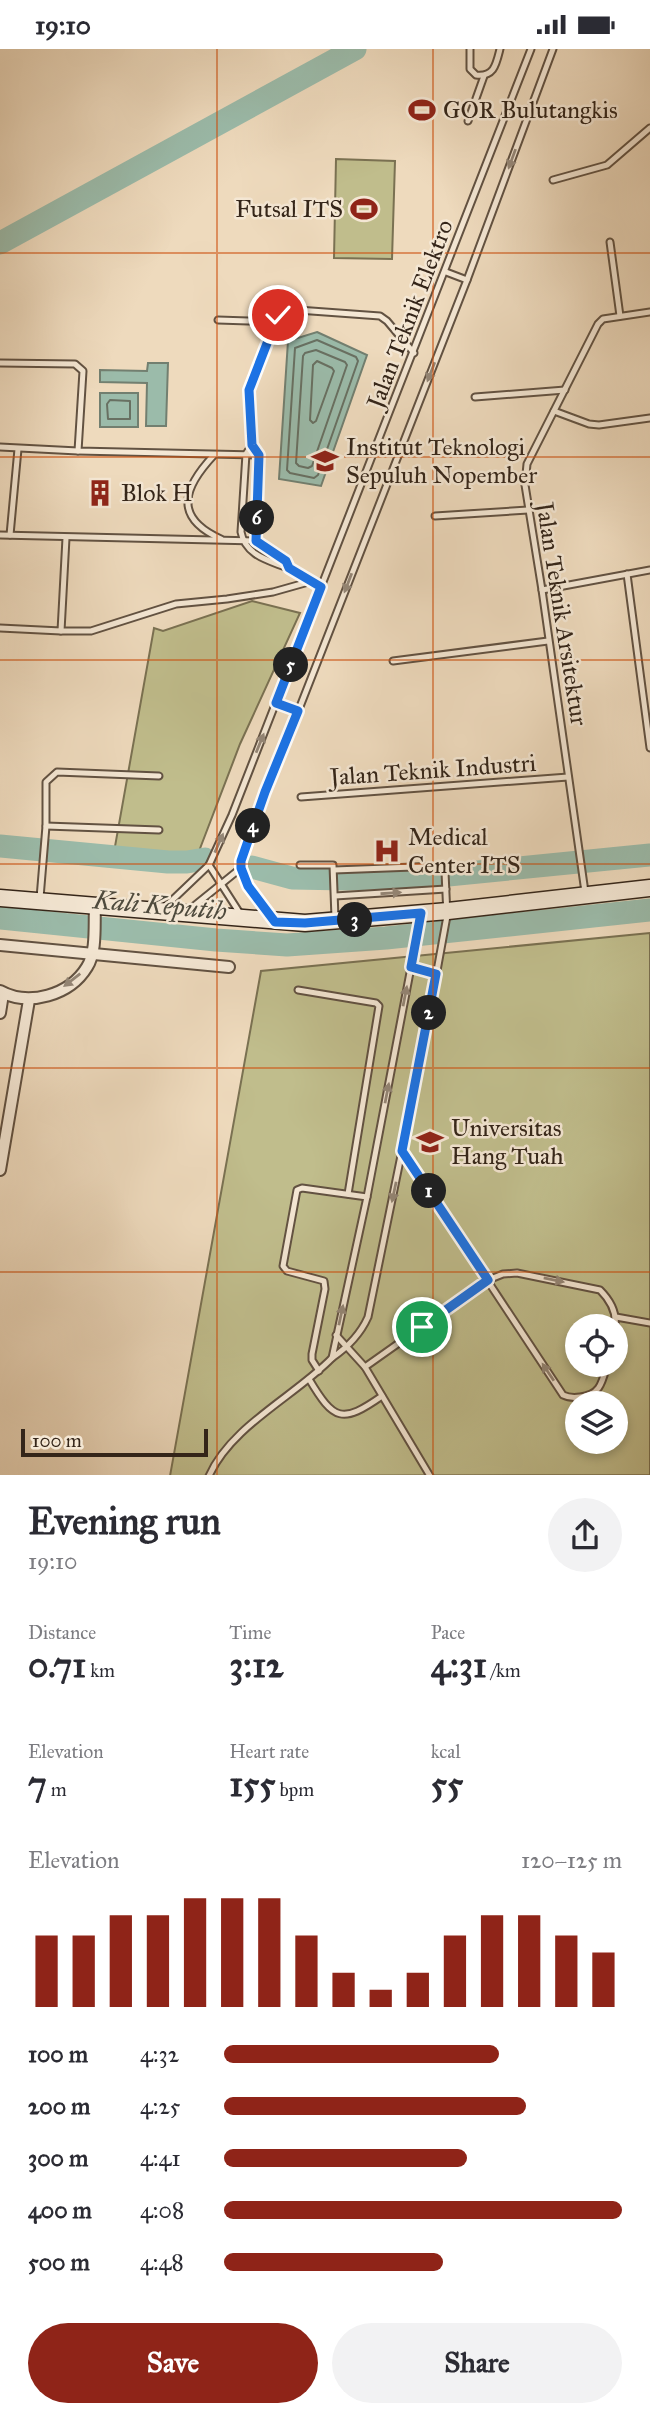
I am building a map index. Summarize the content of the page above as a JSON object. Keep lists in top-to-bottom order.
{
  "streets": {
    "lane": ["Jalan Teknik Elektro", "Jalan Teknik Arsitektur", "Jalan Teknik Industri"]
  },
  "crossings": [
    ["Jalan Teknik Arsitektur", "Jalan Teknik Industri"]
  ],
  "water": ["Kali Keputih"],
  "places": {
    "sports": ["GOR Bulutangkis", "Futsal ITS"],
    "school or university": ["Institut Teknologi Sepuluh Nopember", "Universitas Hang Tuah"],
    "building": ["Blok H"],
    "hospital": ["Medical Center ITS"]
  },
  "scale_bar": "100 m",
  "page": {
    "status": "19:10",
    "pins": [
      "6",
      "5",
      "4",
      "3",
      "2",
      "1"
    ],
    "scale": "100 m",
    "heading": ["Evening run", "19:10"],
    "stats": [
      ["Distance", "0.71 km"],
      ["Time", "3:12"],
      ["Pace", "4:31 /km"],
      ["Elevation", "7 m"],
      ["Heart rate", "155 bpm"],
      ["kcal", "55"]
    ],
    "chart": ["Elevation", "120–125 m"],
    "list": [
      {
        "name": "100 m",
        "note": "4:32"
      },
      {
        "name": "200 m",
        "note": "4:25"
      },
      {
        "name": "300 m",
        "note": "4:41"
      },
      {
        "name": "400 m",
        "note": "4:08"
      },
      {
        "name": "500 m",
        "note": "4:48"
      }
    ],
    "buttons": ["Save", "Share"]
  }
}
